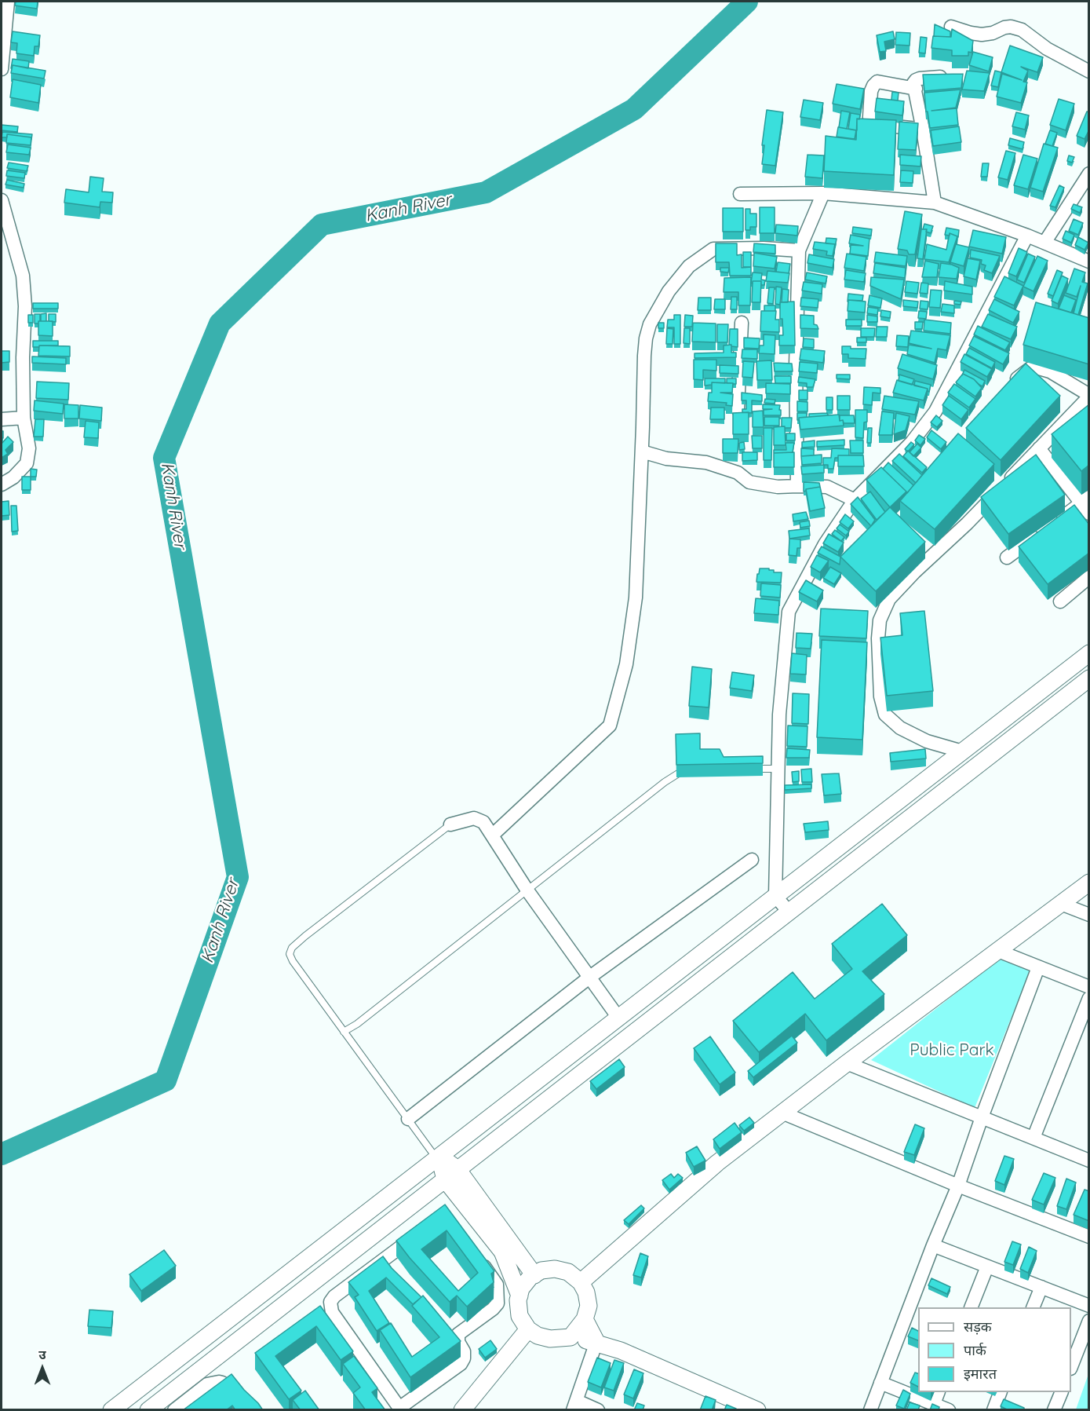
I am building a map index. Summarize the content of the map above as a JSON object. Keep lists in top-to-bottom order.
{
  "water": ["Kanh River"],
  "parks": ["Public Park"],
  "legend": ["सड़क", "पार्क", "इमारत"],
  "north": "top"
}
